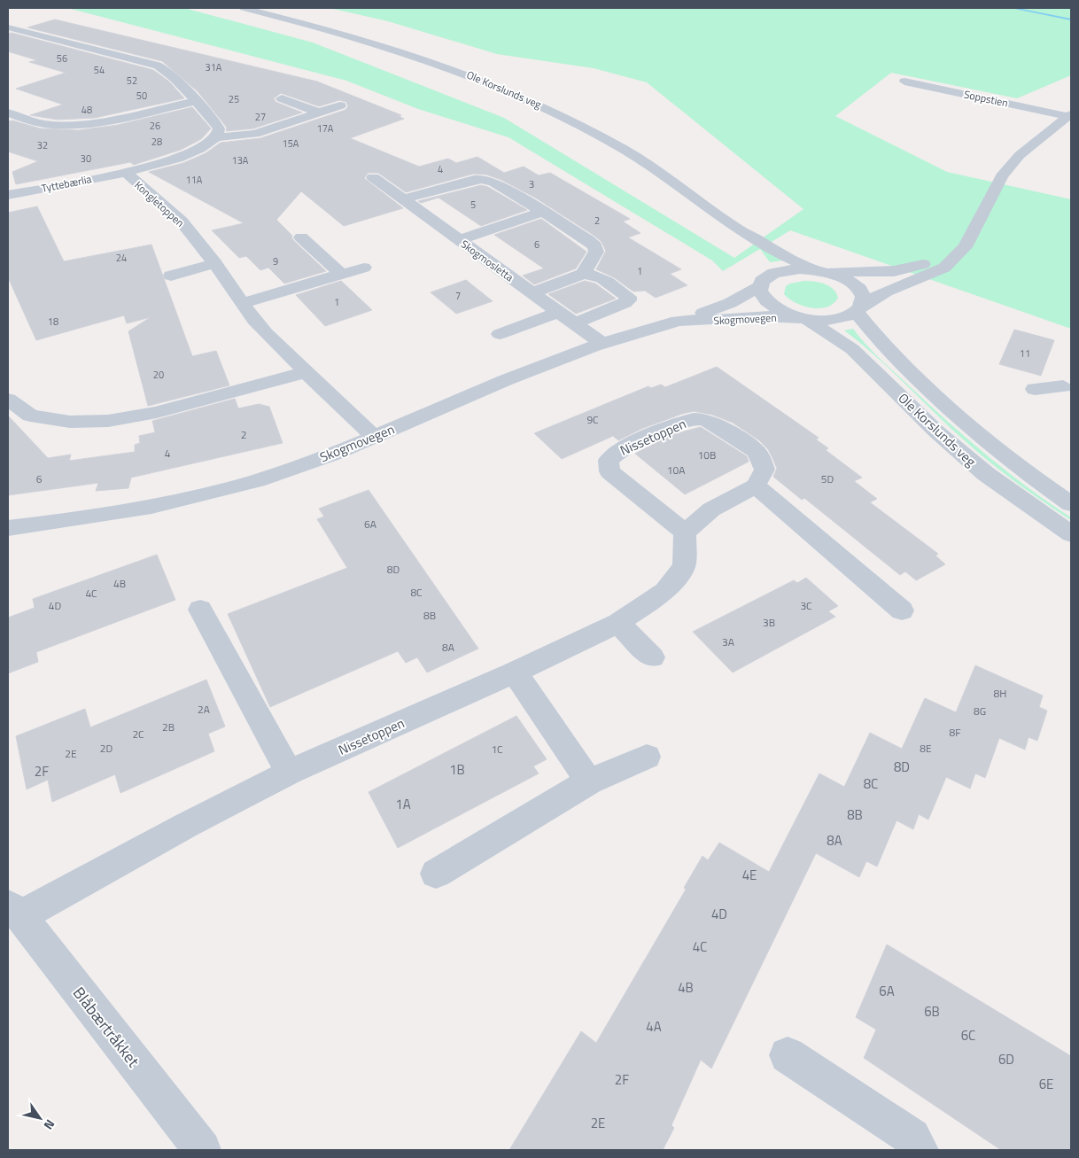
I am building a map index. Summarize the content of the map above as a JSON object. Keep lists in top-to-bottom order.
{
  "streets": {
    "street": [
      "Ole Korslunds veg",
      "Soppstien",
      "Tyttebærlia",
      "Kongletoppen",
      "Skogmosletta",
      "Skogmovegen",
      "Nissetoppen",
      "Blåbærtråkket"
    ]
  },
  "crossings": [
    ["Ole Korslunds veg", "Skogmovegen"],
    ["Soppstien", "Skogmovegen"],
    ["Tyttebærlia", "Kongletoppen"],
    ["Kongletoppen", "Skogmovegen"],
    ["Skogmosletta", "Skogmovegen"],
    ["Nissetoppen", "Blåbærtråkket"]
  ],
  "house_numbers": [
    "56",
    "31A",
    "54",
    "52",
    "50",
    "25",
    "48",
    "27",
    "26",
    "17A",
    "28",
    "15A",
    "32",
    "30",
    "13A",
    "4",
    "11A",
    "3",
    "5",
    "2",
    "6",
    "24",
    "9",
    "1",
    "7",
    "1",
    "18",
    "11",
    "20",
    "9C",
    "2",
    "4",
    "10B",
    "10A",
    "6",
    "5D",
    "6A",
    "8D",
    "4B",
    "8C",
    "4C",
    "4D",
    "3C",
    "8B",
    "3B",
    "3A",
    "8A",
    "8H",
    "2A",
    "8G",
    "2B",
    "8F",
    "2C",
    "2D",
    "8E",
    "1C",
    "2E",
    "8D",
    "1B",
    "2F",
    "8C",
    "1A",
    "8B",
    "8A",
    "4E",
    "4D",
    "4C",
    "4B",
    "6A",
    "6B",
    "4A",
    "6C",
    "6D",
    "2F",
    "6E",
    "2E"
  ],
  "north": "bottom right"
}
